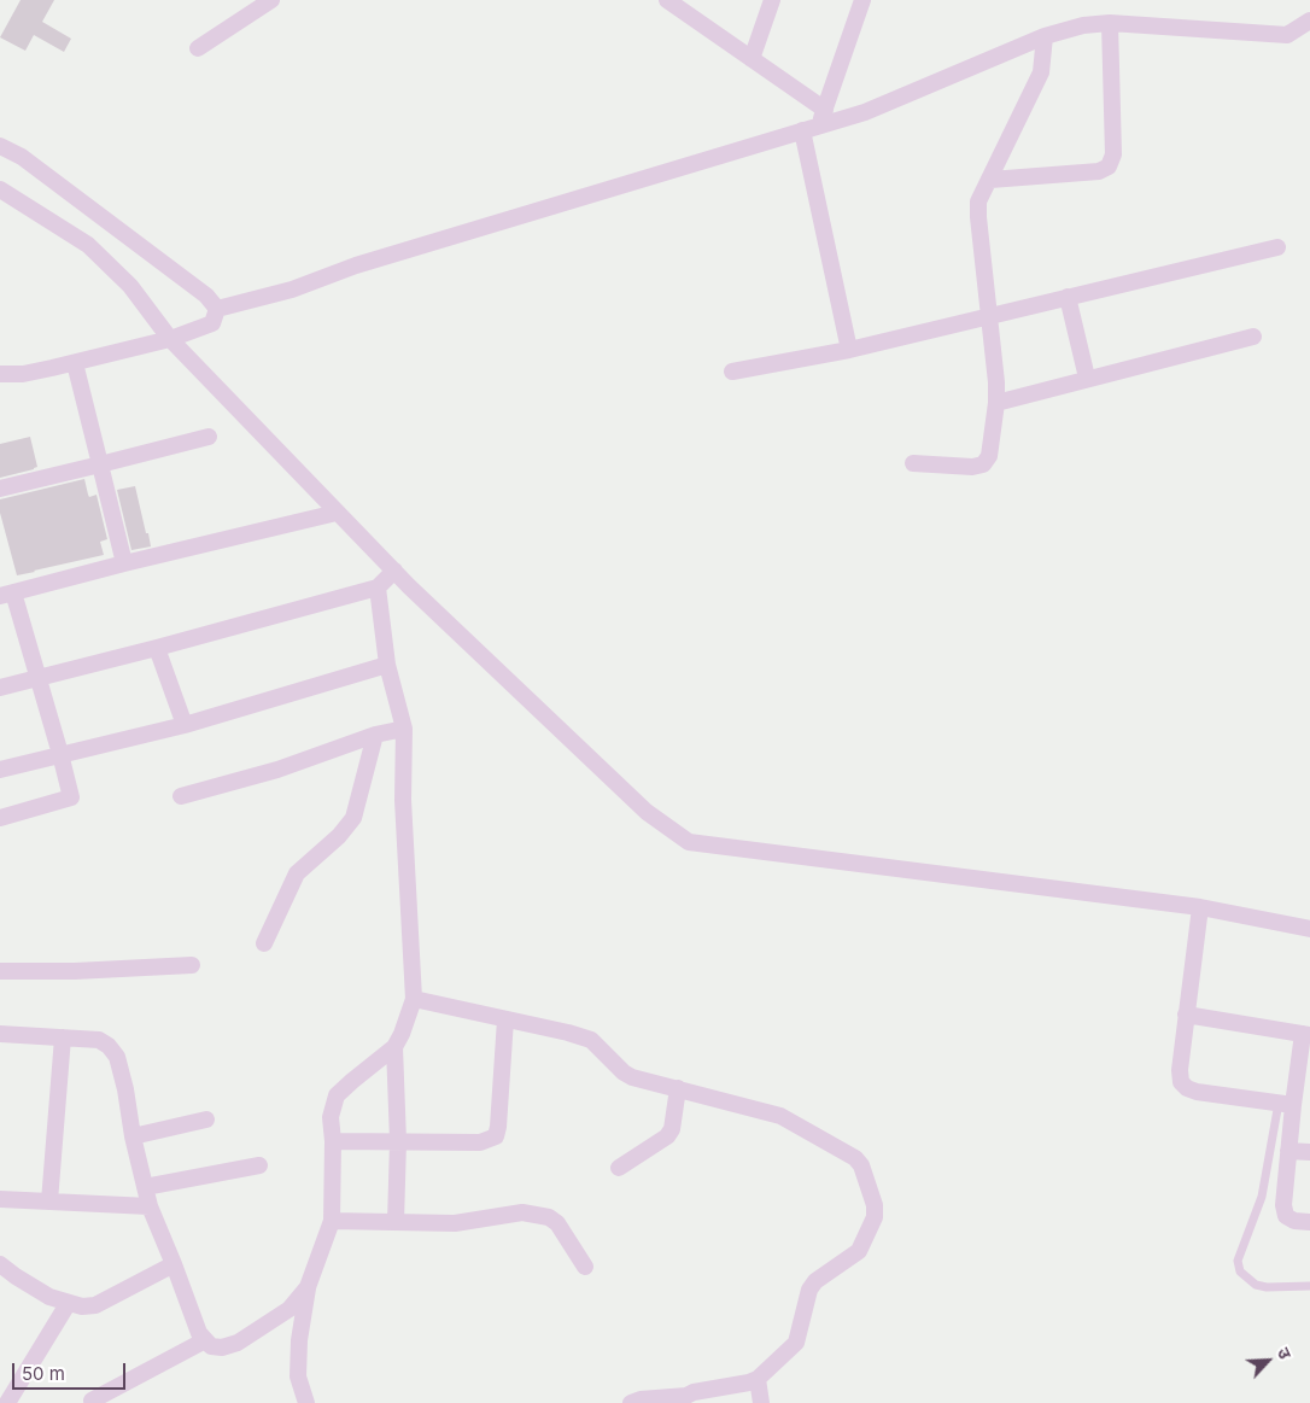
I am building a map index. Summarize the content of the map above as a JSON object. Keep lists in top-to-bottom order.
{
  "scale_bar": "50 m",
  "north": "top right"
}
